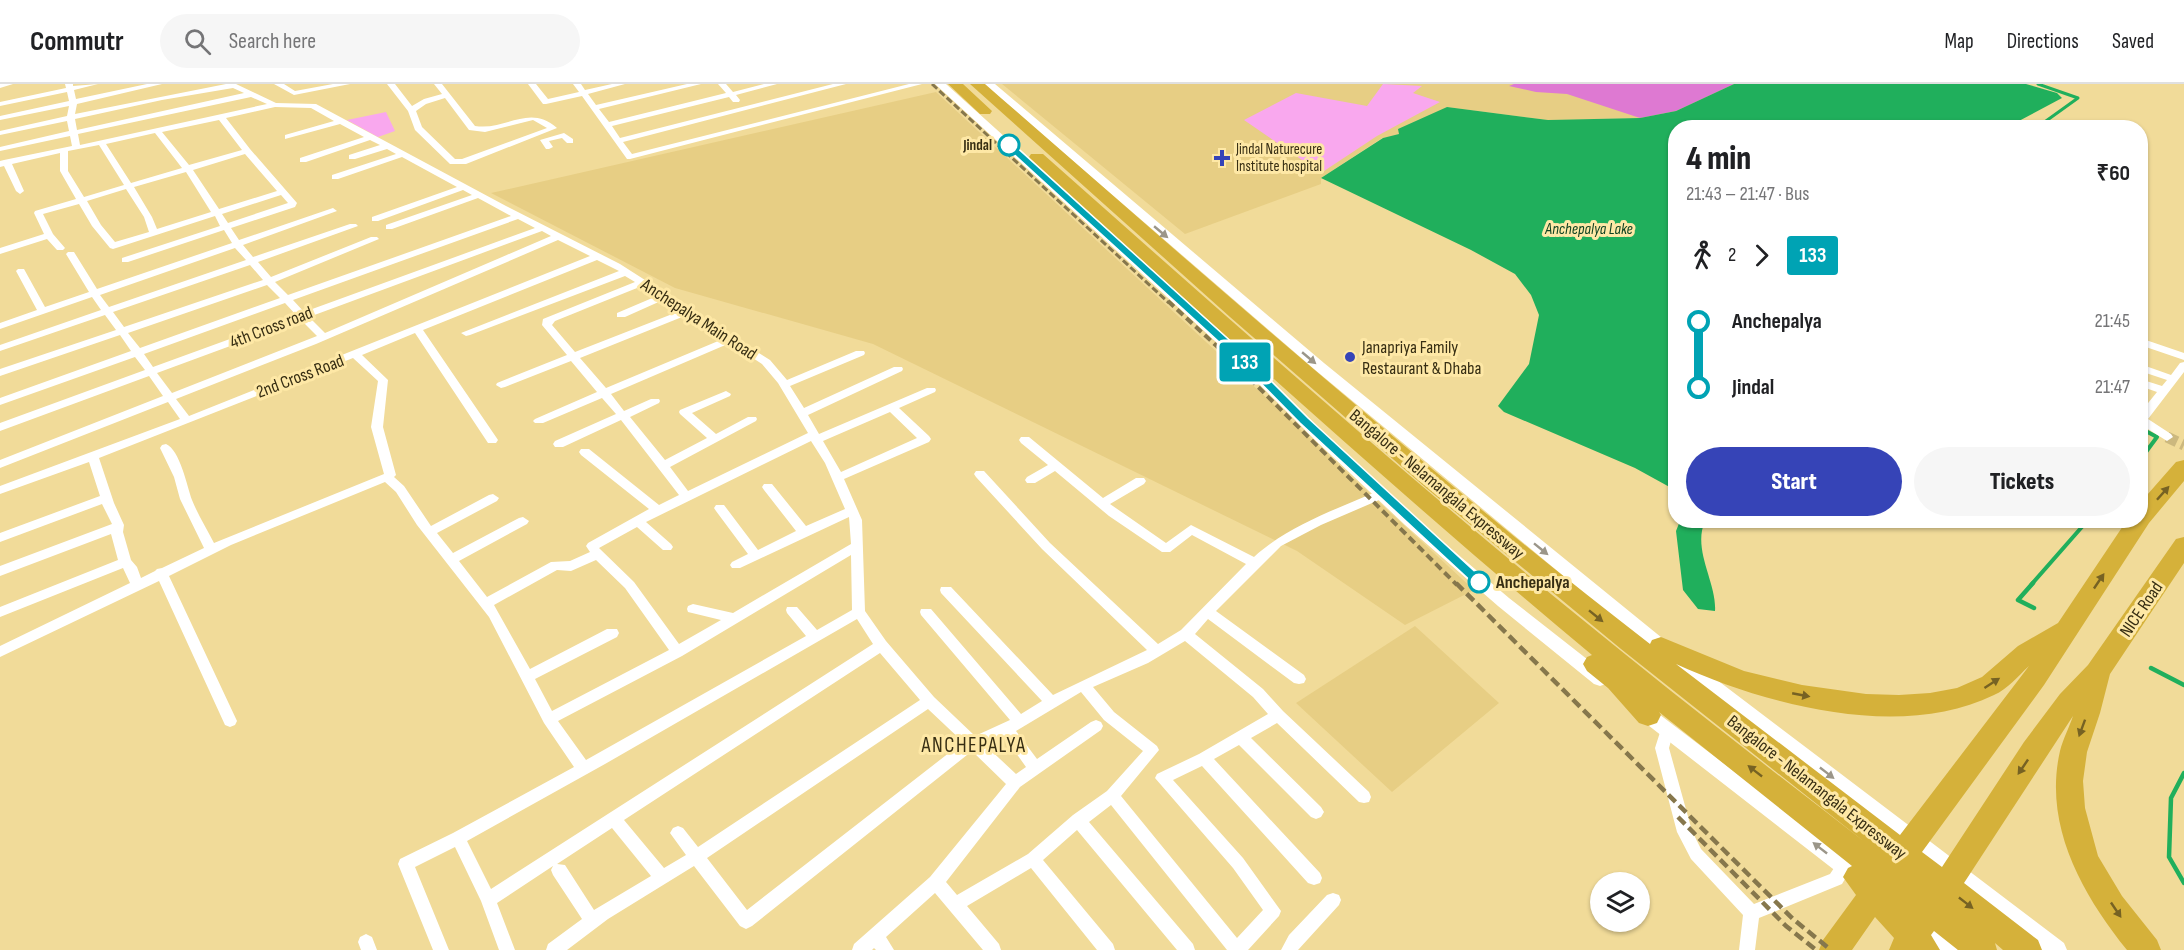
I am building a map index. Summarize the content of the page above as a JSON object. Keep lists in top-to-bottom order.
{
  "streets": {
    "highway": ["Bangalore - Nelamangala Expressway", "NICE Road"],
    "street": ["Anchepalya Main Road", "4th Cross road", "2nd Cross Road"]
  },
  "crossings": [
    ["Anchepalya Main Road", "4th Cross road"],
    ["Anchepalya Main Road", "2nd Cross Road"]
  ],
  "districts": ["ANCHEPALYA"],
  "water": ["Anchepalya Lake"],
  "places": {
    "other": ["Jindal", "Janapriya Family Restaurant & Dhaba", "Anchepalya"],
    "health": ["Jindal Naturecure Institute hospital"]
  },
  "lines": ["bus line 133"],
  "page": {
    "header": "Commutr",
    "search": "Search here",
    "nav": ["Map", "Directions", "Saved"],
    "on_map": "133",
    "heading": ["4 min", "21:43 – 21:47 · Bus", "₹60"],
    "legs": ["2", "133"],
    "list": [
      {
        "name": "Anchepalya",
        "value": "21:45"
      },
      {
        "name": "Jindal",
        "value": "21:47"
      }
    ],
    "buttons": ["Start", "Tickets"]
  }
}
